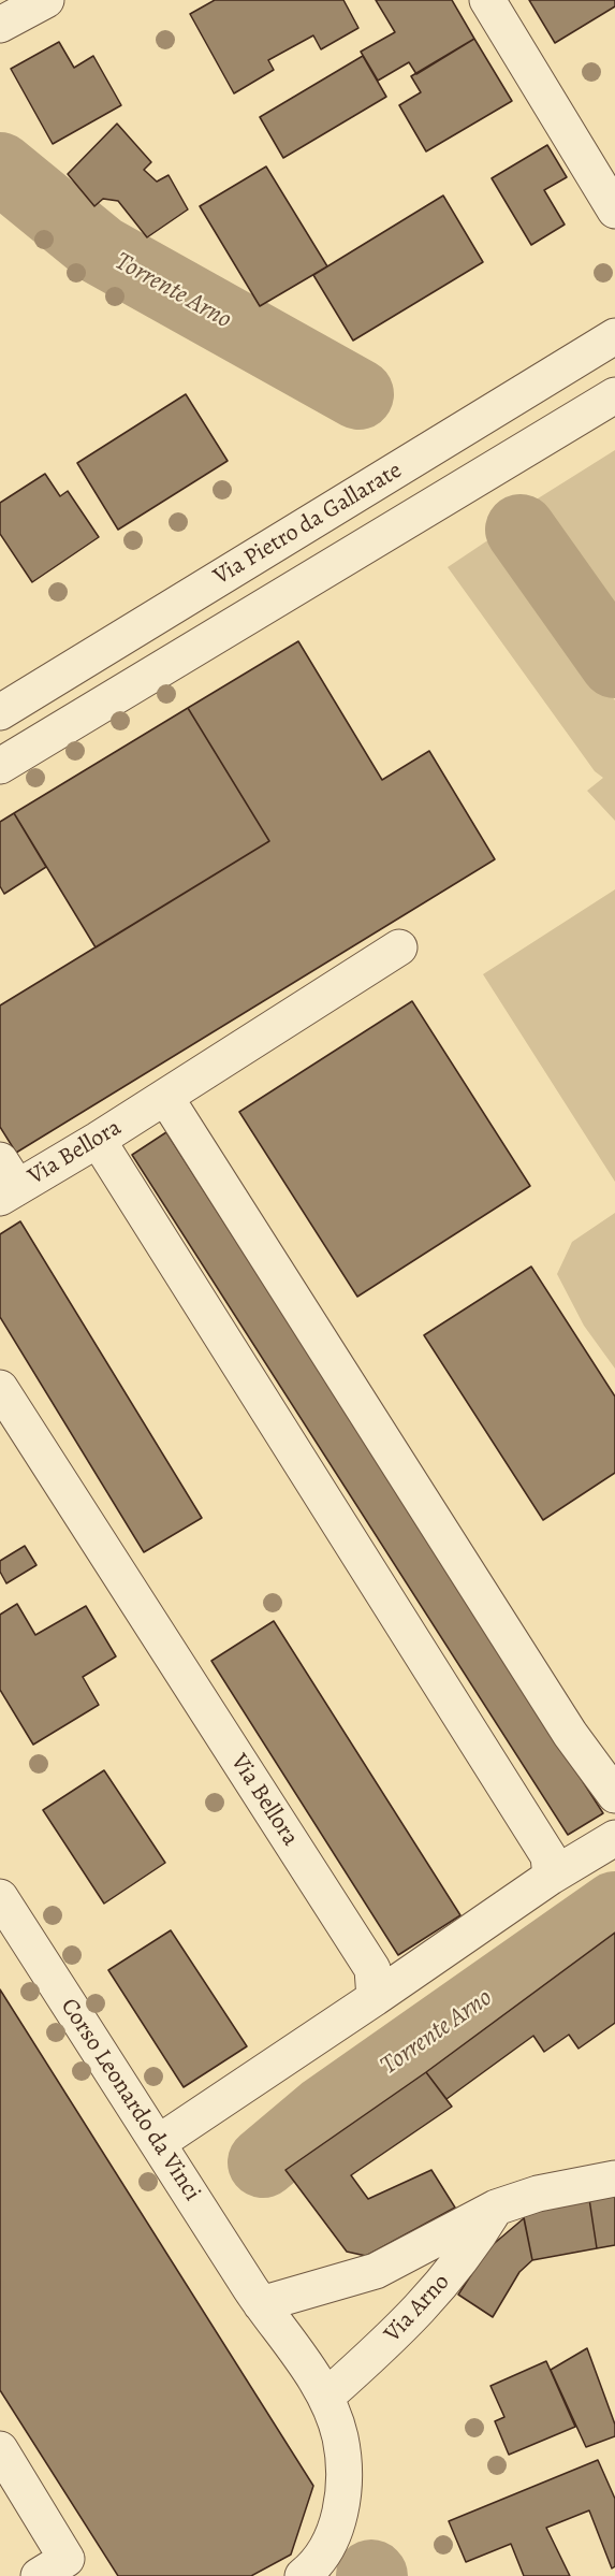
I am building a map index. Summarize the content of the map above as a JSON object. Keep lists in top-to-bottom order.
{
  "streets": {
    "street": [
      "Via Pietro da Gallarate",
      "Via Bellora",
      "Corso Leonardo da Vinci",
      "Via Arno"
    ]
  },
  "crossings": [
    ["Corso Leonardo da Vinci", "Via Arno"]
  ],
  "water": ["Torrente Arno"]
}
